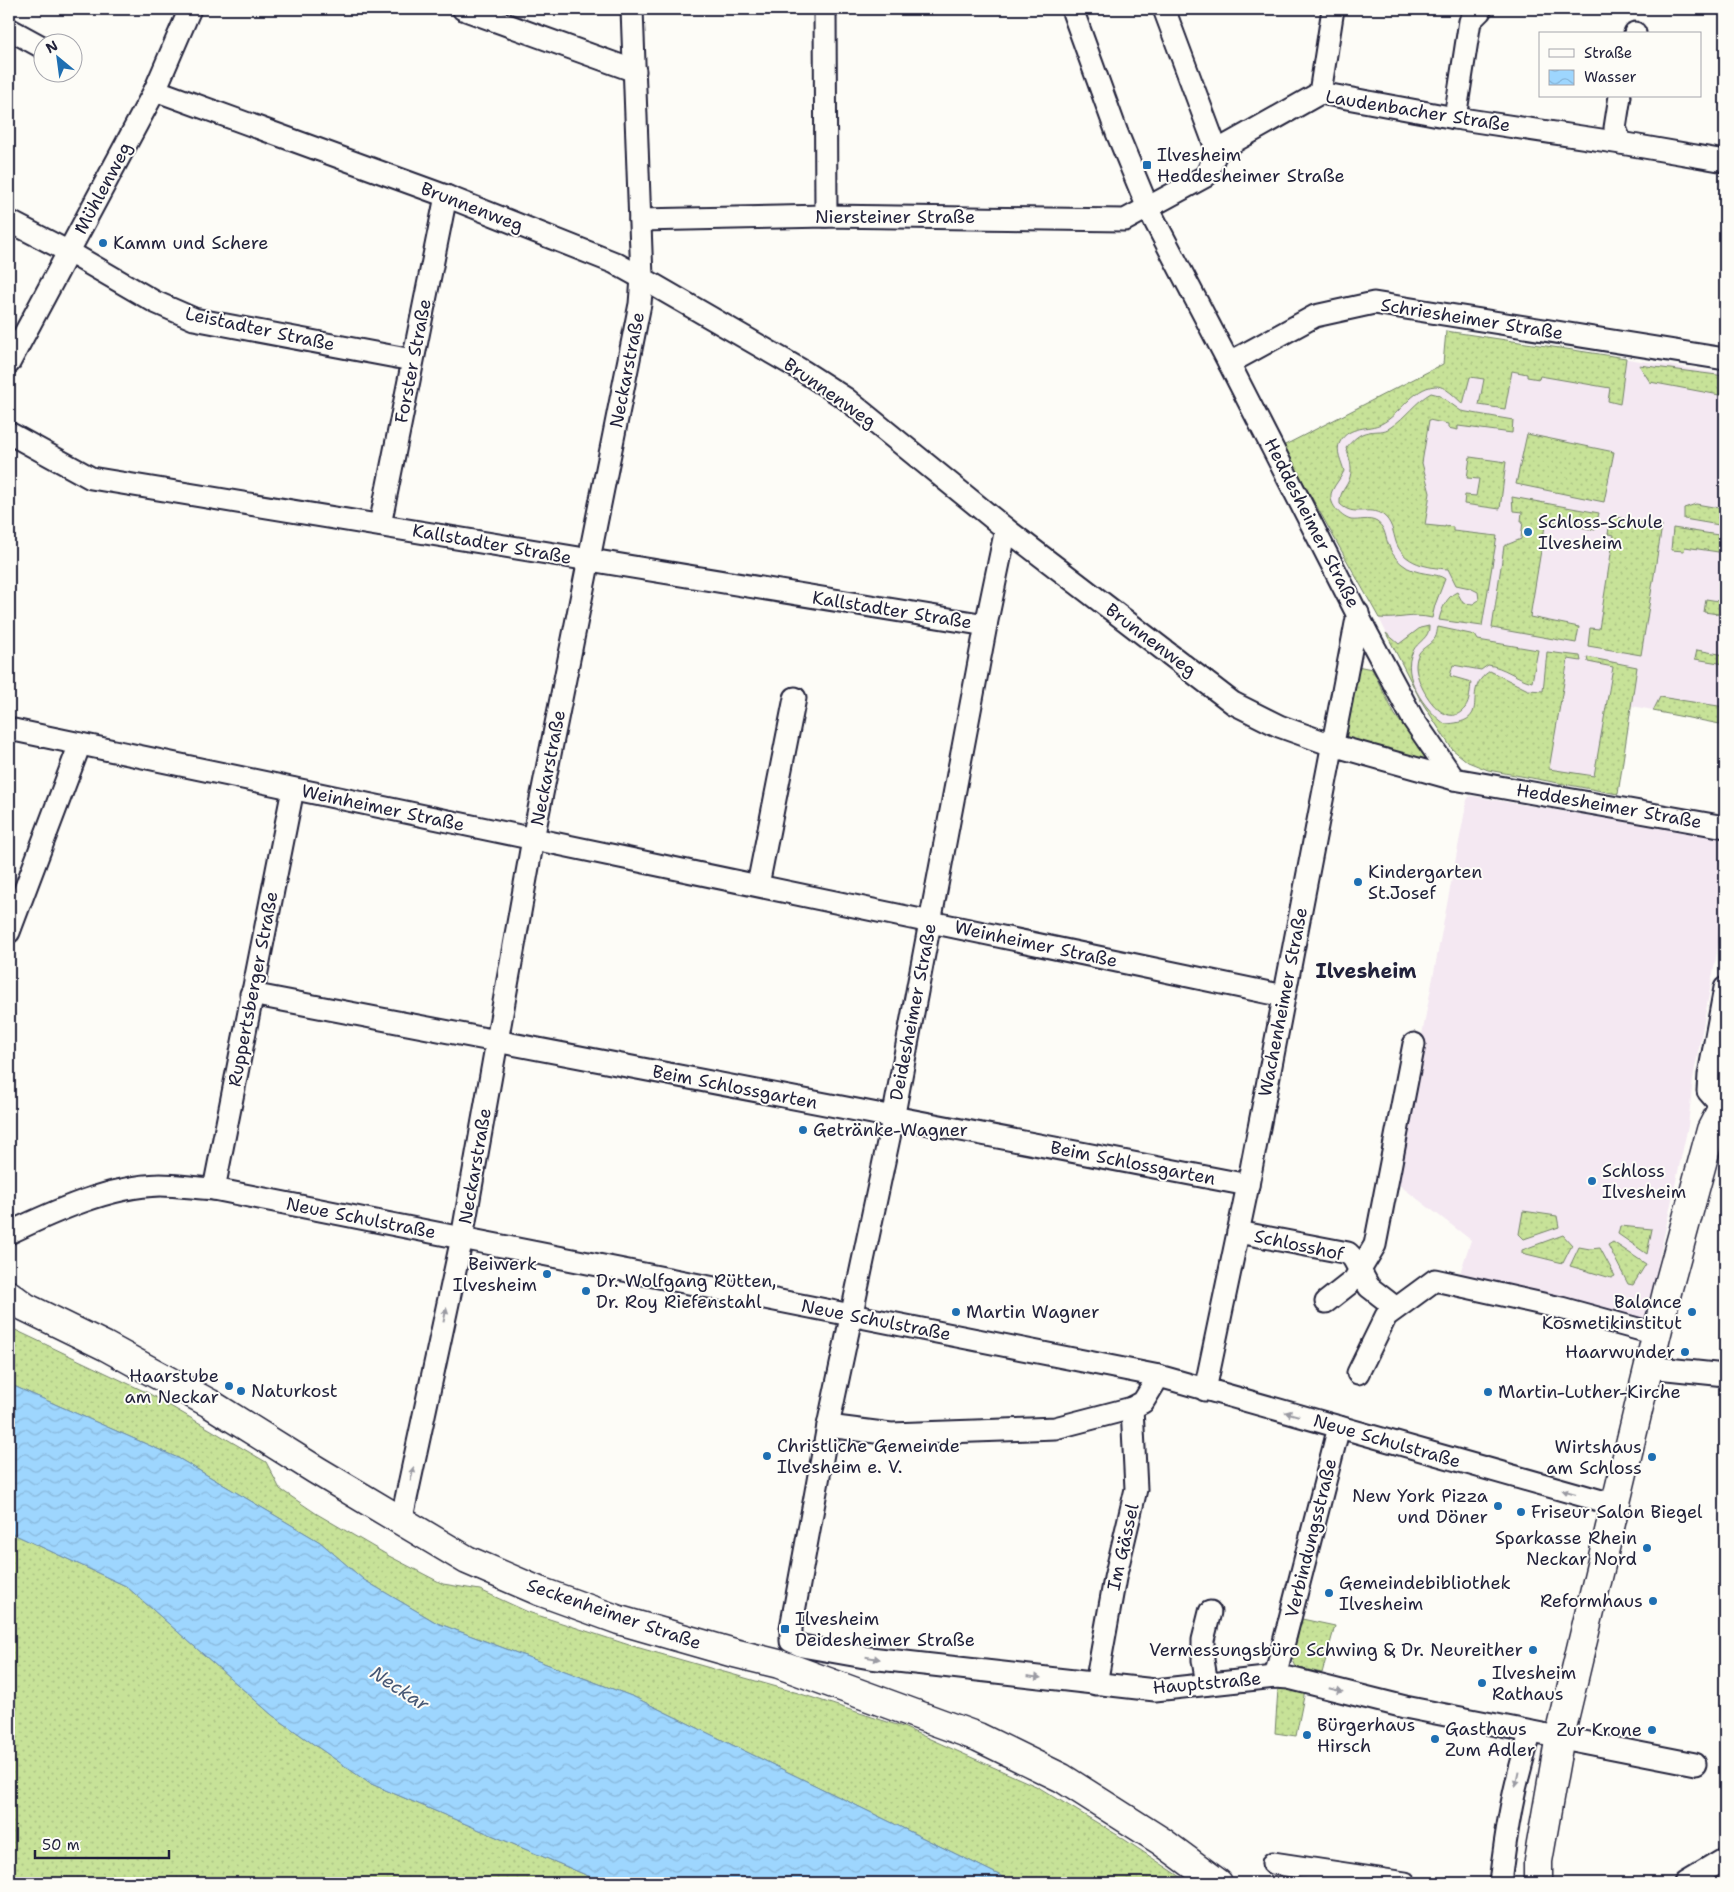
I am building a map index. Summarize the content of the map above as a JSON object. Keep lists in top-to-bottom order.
{
  "streets": {
    "main road": ["Seckenheimer Straße"],
    "street": [
      "Laudenbacher Straße",
      "Mühlenweg",
      "Brunnenweg",
      "Niersteiner Straße",
      "Schriesheimer Straße",
      "Leistadter Straße",
      "Forster Straße",
      "Neckarstraße",
      "Heddesheimer Straße",
      "Kallstadter Straße",
      "Weinheimer Straße",
      "Ruppertsberger Straße",
      "Wachenheimer Straße",
      "Deidesheimer Straße",
      "Beim Schlossgarten",
      "Neue Schulstraße",
      "Schlosshof",
      "Verbindungsstraße",
      "Im Gässel",
      "Hauptstraße"
    ]
  },
  "crossings": [
    ["Mühlenweg", "Brunnenweg"],
    ["Mühlenweg", "Leistadter Straße"],
    ["Brunnenweg", "Forster Straße"],
    ["Brunnenweg", "Neckarstraße"],
    ["Brunnenweg", "Heddesheimer Straße"],
    ["Brunnenweg", "Wachenheimer Straße"],
    ["Brunnenweg", "Deidesheimer Straße"],
    ["Niersteiner Straße", "Neckarstraße"],
    ["Niersteiner Straße", "Heddesheimer Straße"],
    ["Schriesheimer Straße", "Heddesheimer Straße"],
    ["Leistadter Straße", "Forster Straße"],
    ["Forster Straße", "Kallstadter Straße"],
    ["Neckarstraße", "Kallstadter Straße"],
    ["Neckarstraße", "Weinheimer Straße"],
    ["Neckarstraße", "Beim Schlossgarten"],
    ["Neckarstraße", "Neue Schulstraße"],
    ["Neckarstraße", "Seckenheimer Straße"],
    ["Heddesheimer Straße", "Wachenheimer Straße"],
    ["Kallstadter Straße", "Deidesheimer Straße"],
    ["Weinheimer Straße", "Ruppertsberger Straße"],
    ["Weinheimer Straße", "Wachenheimer Straße"],
    ["Weinheimer Straße", "Deidesheimer Straße"],
    ["Ruppertsberger Straße", "Beim Schlossgarten"],
    ["Ruppertsberger Straße", "Neue Schulstraße"],
    ["Wachenheimer Straße", "Beim Schlossgarten"],
    ["Wachenheimer Straße", "Neue Schulstraße"],
    ["Wachenheimer Straße", "Schlosshof"],
    ["Deidesheimer Straße", "Beim Schlossgarten"],
    ["Deidesheimer Straße", "Neue Schulstraße"],
    ["Deidesheimer Straße", "Hauptstraße"],
    ["Neue Schulstraße", "Verbindungsstraße"],
    ["Verbindungsstraße", "Hauptstraße"],
    ["Im Gässel", "Hauptstraße"]
  ],
  "one_way": ["Hauptstraße"],
  "districts": ["Ilvesheim"],
  "water": ["Neckar"],
  "places": {
    "transit": ["Ilvesheim Heddesheimer Straße", "Ilvesheim Deidesheimer Straße"],
    "other": [
      "Kamm und Schere",
      "Schloss-Schule Ilvesheim",
      "Kindergarten St.Josef",
      "Getränke-Wagner",
      "Schloss Ilvesheim",
      "Beiwerk Ilvesheim",
      "Dr. Wolfgang Rütten, Dr. Roy Riefenstahl",
      "Martin Wagner",
      "Balance Kosmetikinstitut",
      "Haarwunder",
      "Haarstube am Neckar",
      "Naturkost",
      "Martin-Luther-Kirche",
      "Christliche Gemeinde Ilvesheim e. V.",
      "Wirtshaus am Schloss",
      "New York Pizza und Döner",
      "Friseur Salon Biegel",
      "Sparkasse Rhein Neckar Nord",
      "Gemeindebibliothek Ilvesheim",
      "Reformhaus",
      "Vermessungsbüro Schwing & Dr. Neureither",
      "Ilvesheim Rathaus",
      "Zur Krone",
      "Bürgerhaus Hirsch",
      "Gasthaus Zum Adler"
    ]
  },
  "legend": ["Straße", "Wasser"],
  "scale_bar": "50 m",
  "north": "top left"
}
